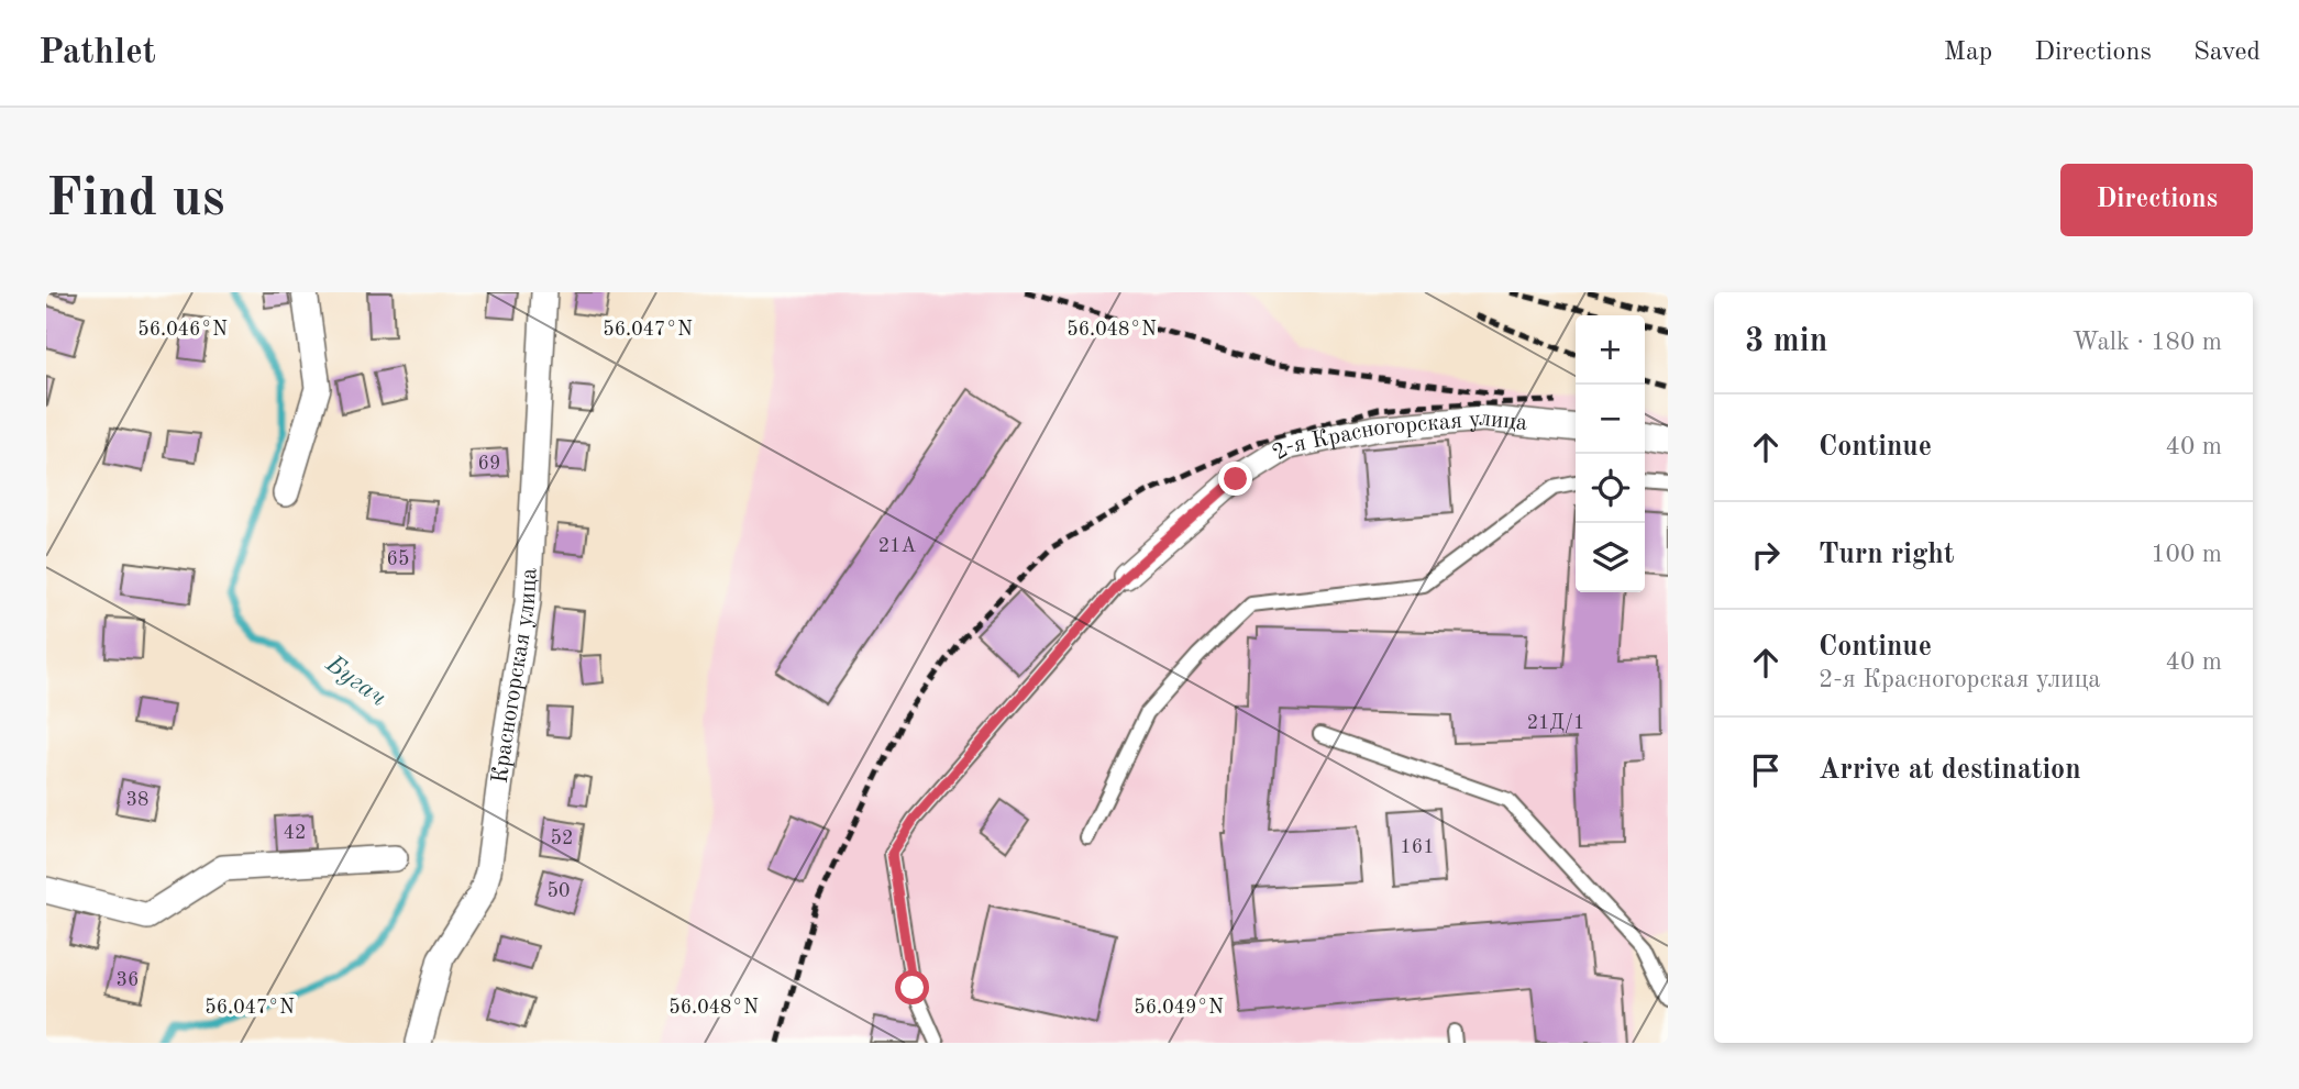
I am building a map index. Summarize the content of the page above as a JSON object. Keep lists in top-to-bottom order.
{
  "streets": {
    "street": ["2-я Красногорская улица", "Красногорская улица"]
  },
  "water": ["Бугач"],
  "house_numbers": [
    "69",
    "21А",
    "65",
    "21Д/1",
    "38",
    "42",
    "52",
    "161",
    "50",
    "36"
  ],
  "page": {
    "header": "Pathlet",
    "nav": ["Map", "Directions", "Saved"],
    "buttons": "Directions",
    "title": "Find us",
    "heading": ["3 min", "Walk · 180 m"],
    "map_buttons": ["+", "−"],
    "list": [
      ["Continue", "40 m"],
      ["Turn right", "100 m"],
      ["Continue", "2-я Красногорская улица", "40 m"],
      "Arrive at destination"
    ]
  },
  "coordinates": [
    "56.046°N",
    "56.047°N",
    "56.048°N",
    "56.049°N"
  ]
}
